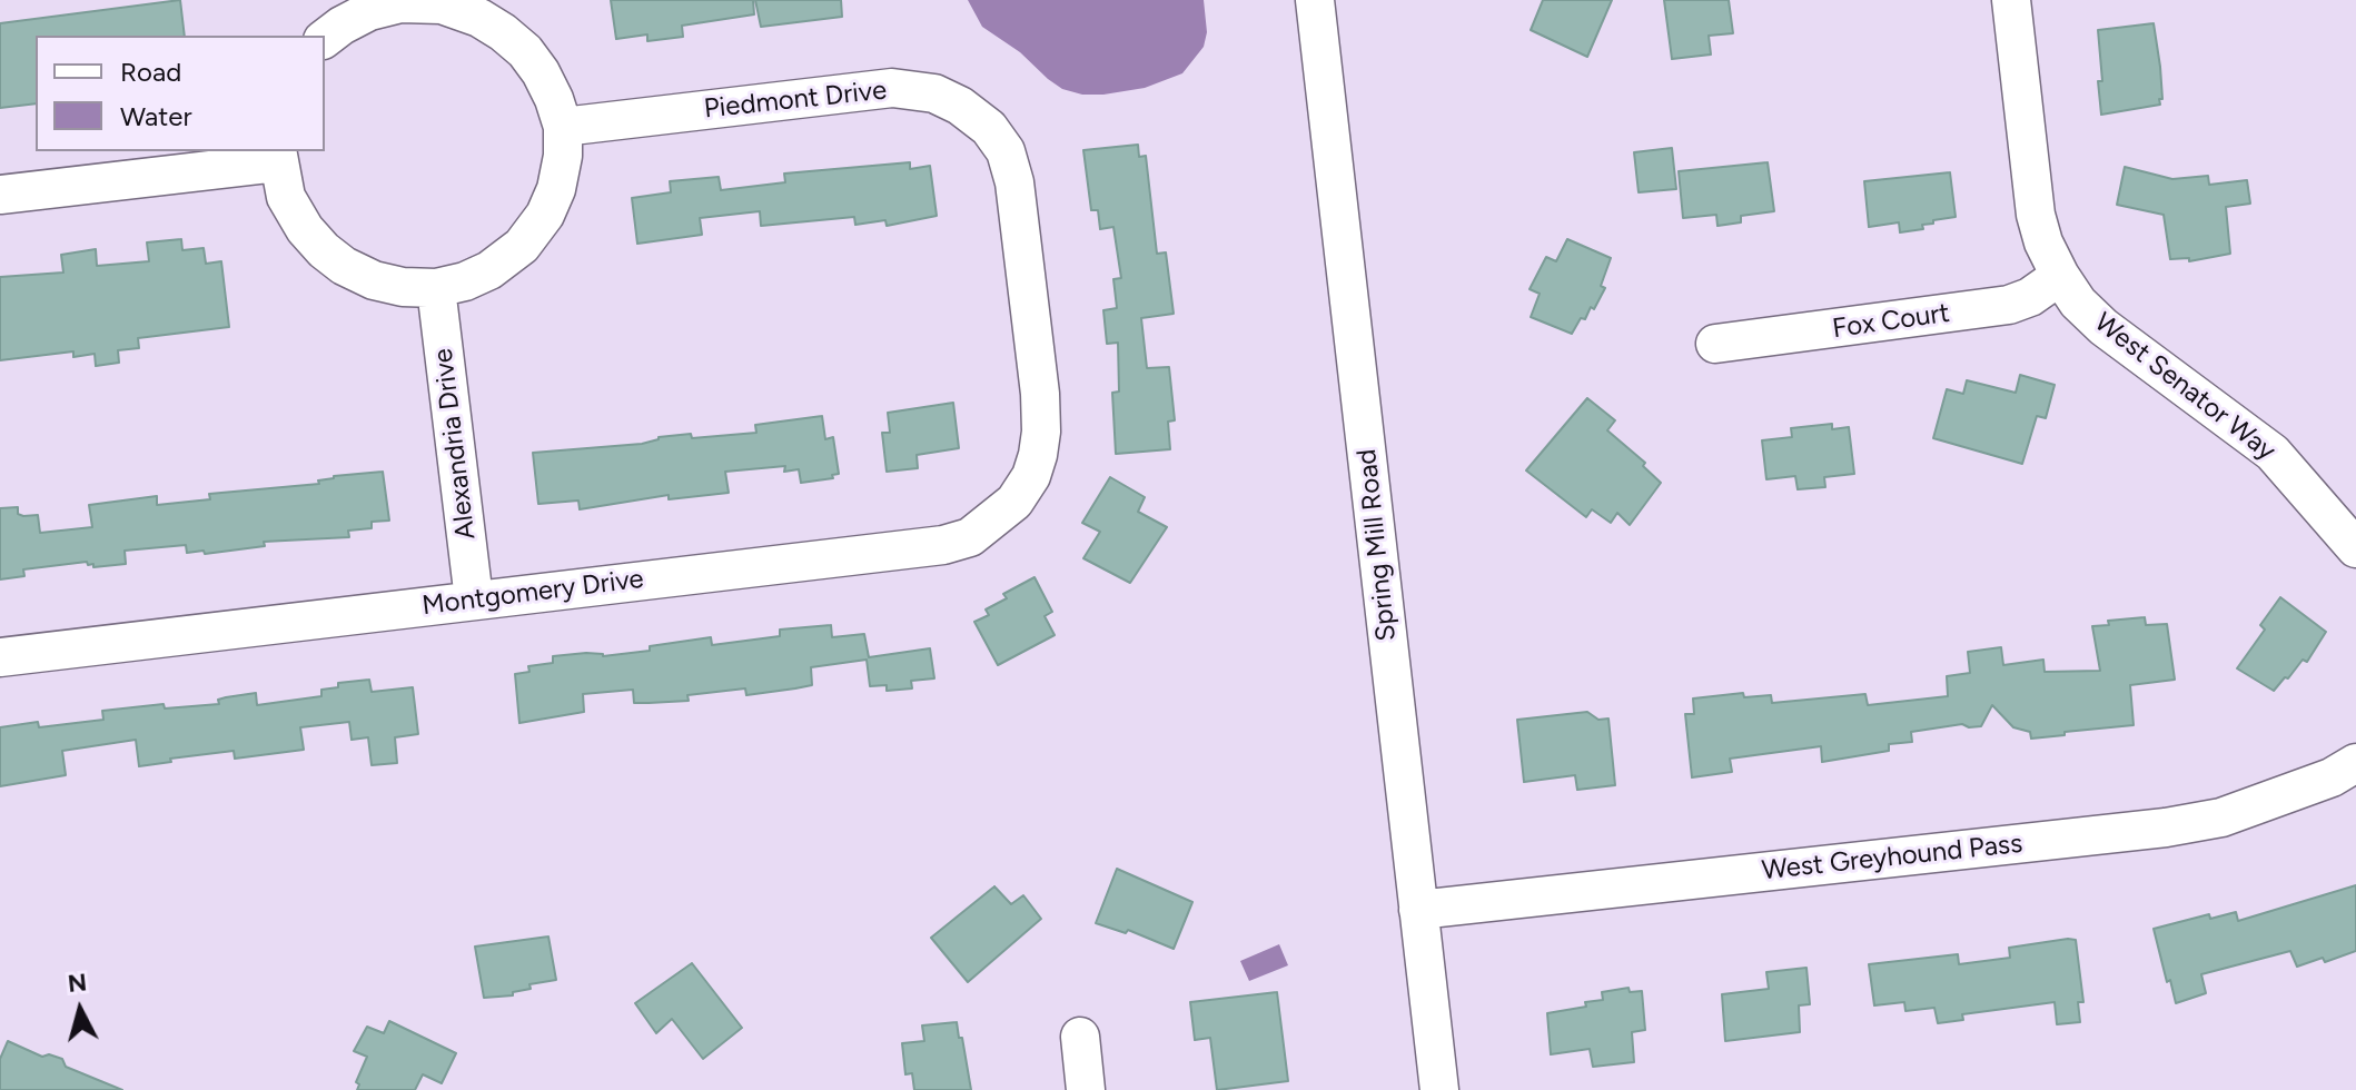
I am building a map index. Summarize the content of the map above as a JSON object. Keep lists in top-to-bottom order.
{
  "streets": {
    "street": [
      "Piedmont Drive",
      "Fox Court",
      "West Senator Way",
      "Alexandria Drive",
      "Spring Mill Road",
      "Montgomery Drive",
      "West Greyhound Pass"
    ]
  },
  "crossings": [
    ["Piedmont Drive", "Montgomery Drive"],
    ["Fox Court", "West Senator Way"],
    ["Alexandria Drive", "Montgomery Drive"],
    ["Spring Mill Road", "West Greyhound Pass"]
  ],
  "legend": ["Road", "Water"],
  "north": "top"
}
